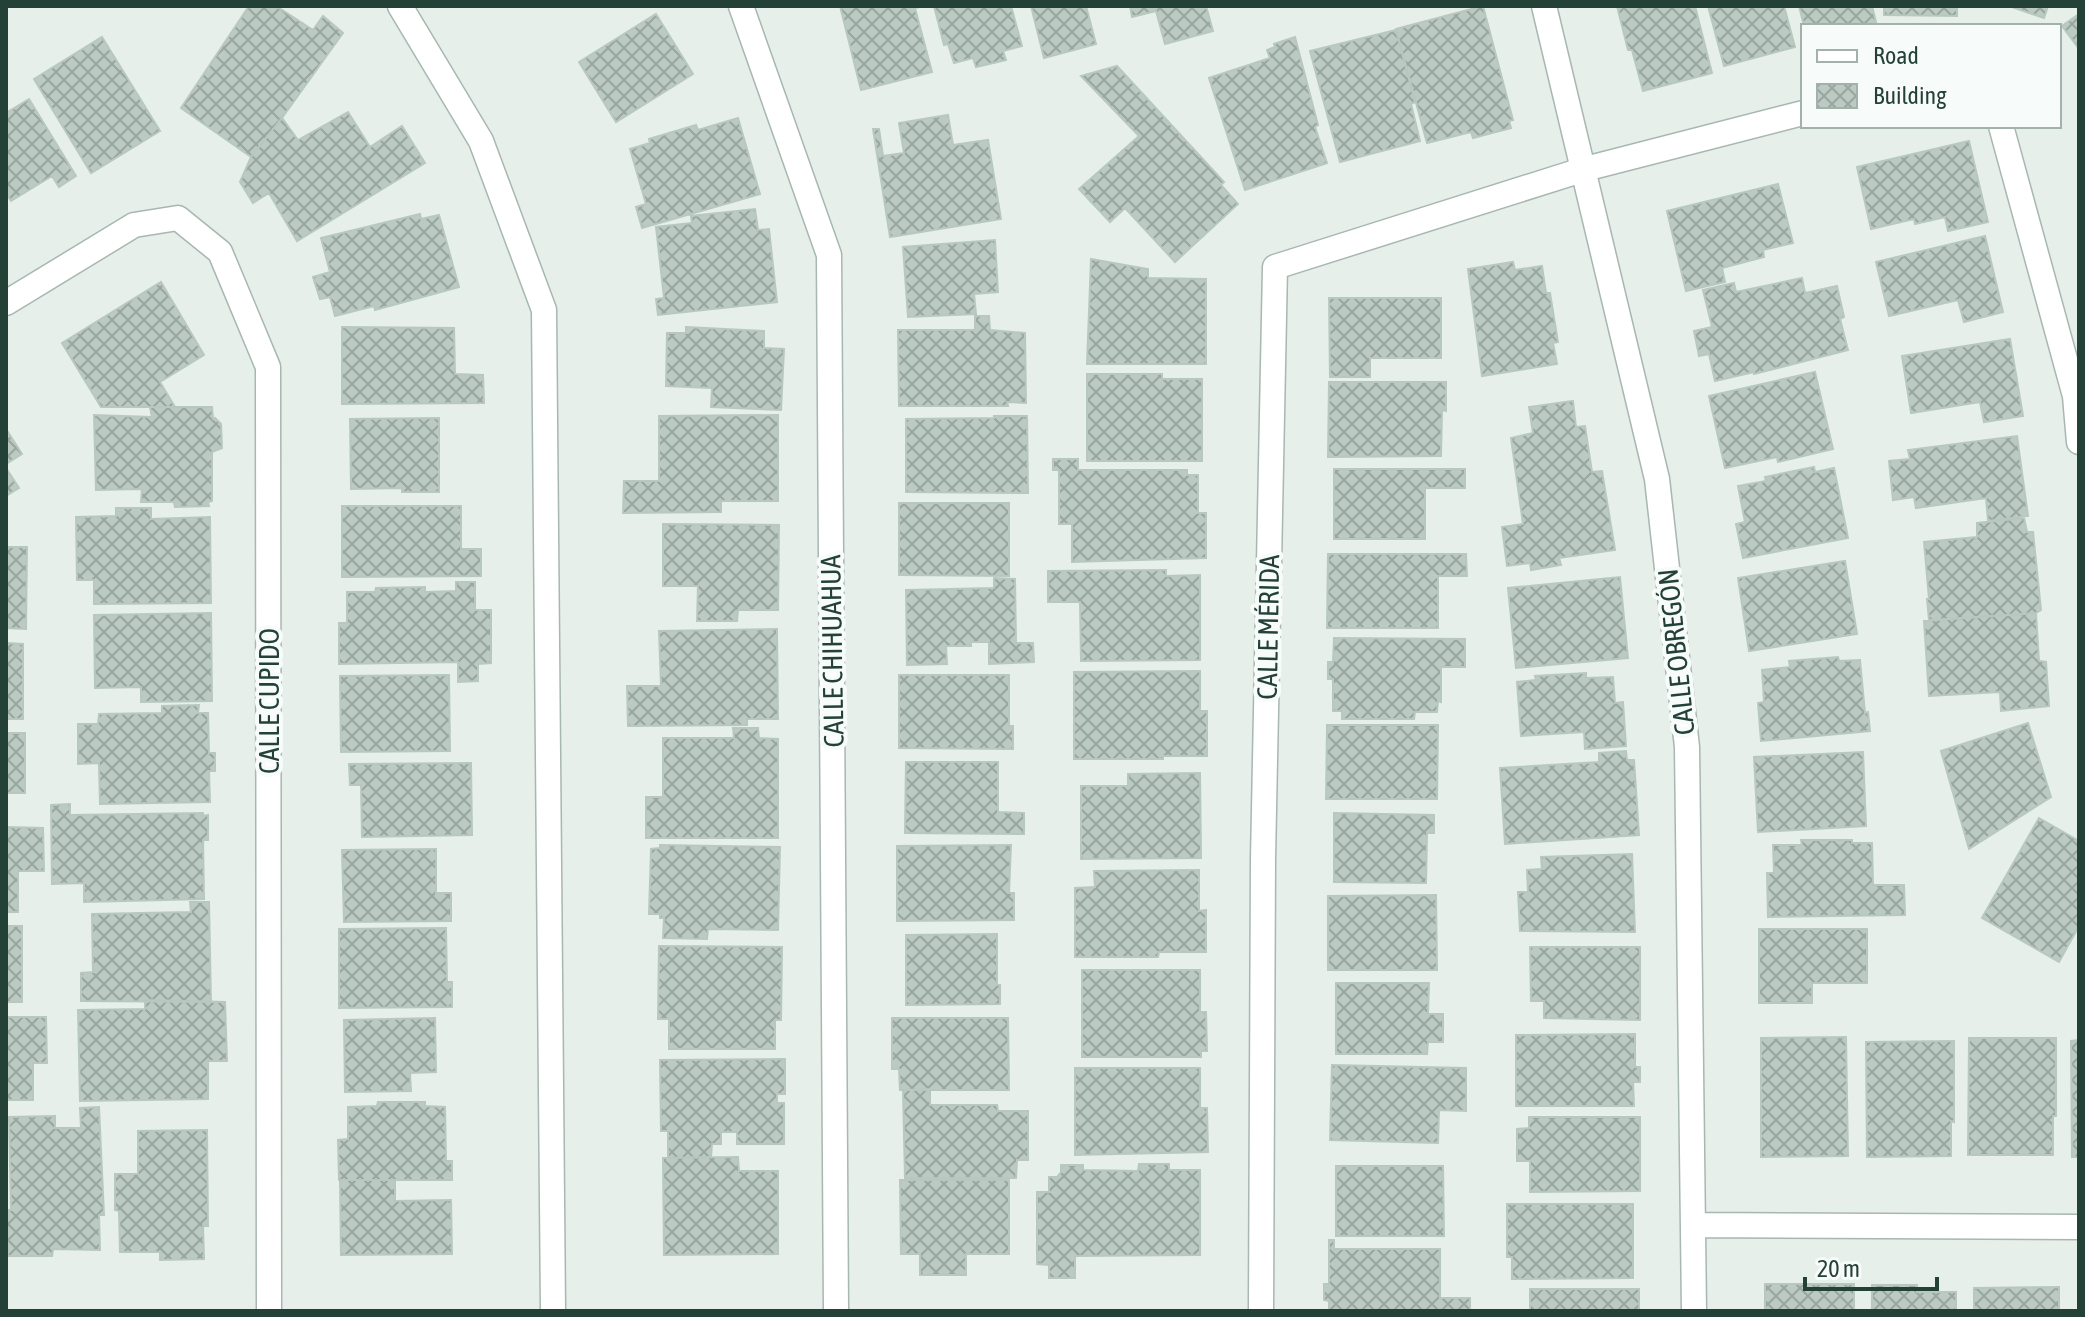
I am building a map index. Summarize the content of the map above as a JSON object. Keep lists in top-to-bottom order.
{
  "streets": {
    "street": [
      "CALLE MÉRIDA",
      "CALLE CHIHUAHUA",
      "CALLE OBREGÓN",
      "CALLE CUPIDO"
    ]
  },
  "crossings": [
    ["CALLE MÉRIDA", "CALLE OBREGÓN"]
  ],
  "legend": ["Road", "Building"],
  "scale_bar": "20 m"
}
